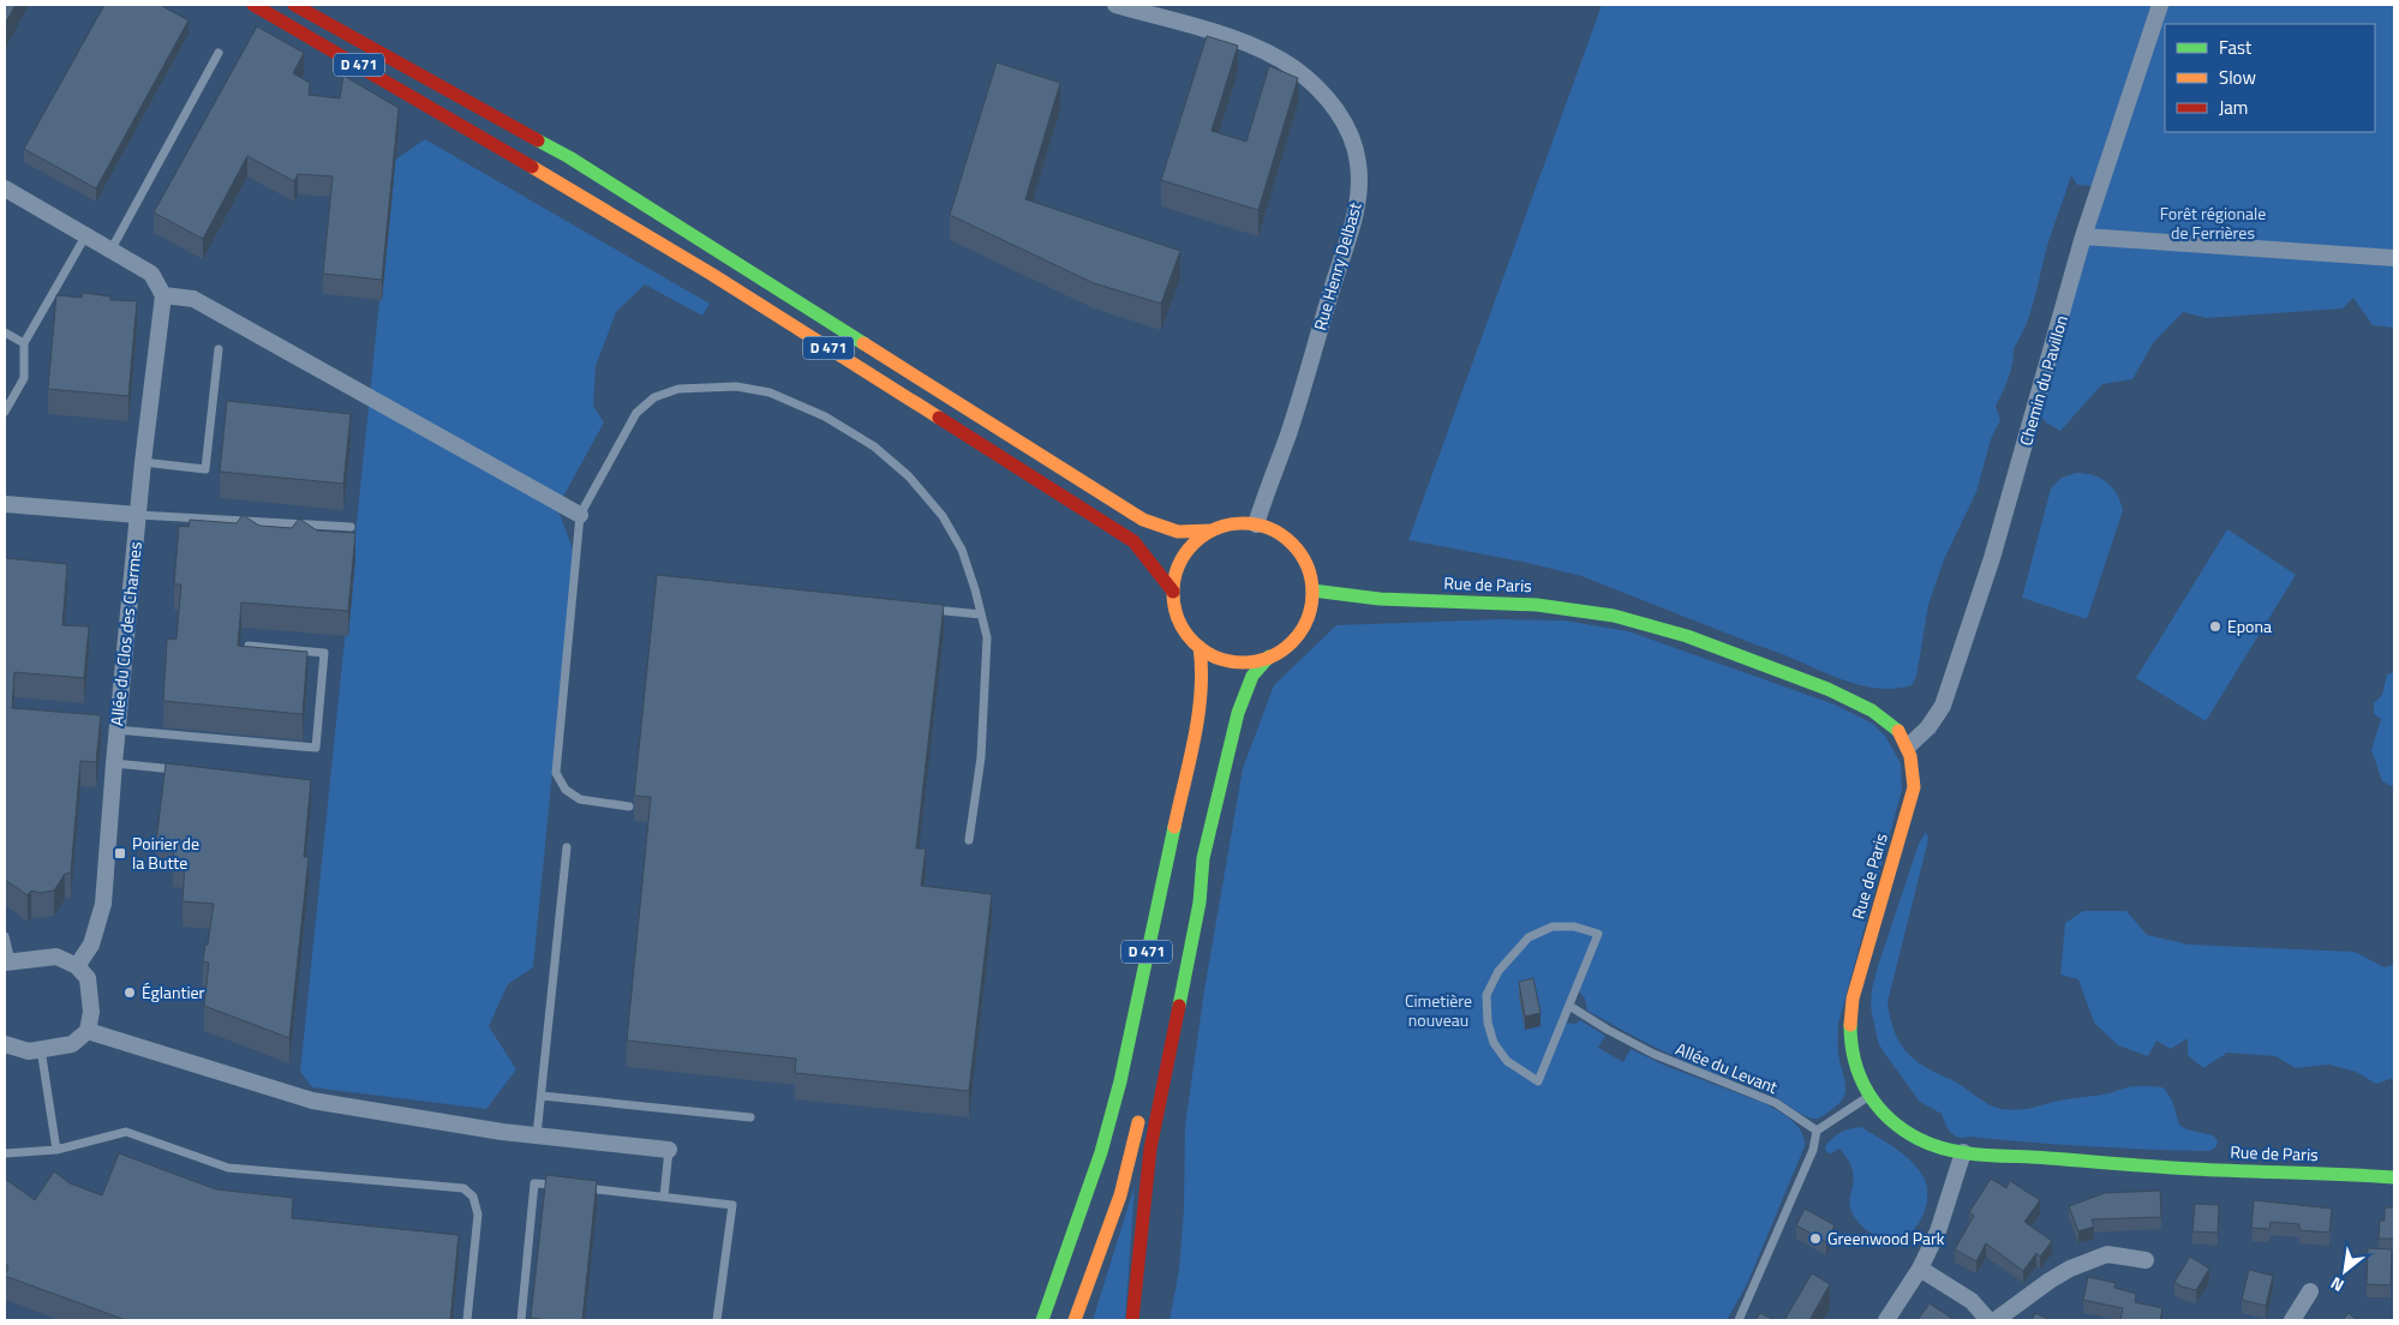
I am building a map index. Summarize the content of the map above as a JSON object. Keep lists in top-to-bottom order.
{
  "streets": {
    "main road": ["D 471", "Rue de Paris"],
    "street": ["Rue Henry Delbast", "Chemin du Pavillon", "Allée du Clos des Charmes"],
    "lane": ["Allée du Levant"]
  },
  "crossings": [
    ["D 471", "Rue Henry Delbast"],
    ["D 471", "Rue de Paris"],
    ["Rue Henry Delbast", "Rue de Paris"],
    ["Chemin du Pavillon", "Rue de Paris"]
  ],
  "parks": ["Forêt régionale de Ferrières", "Cimetière nouveau"],
  "places": {
    "other": ["Epona", "Églantier", "Greenwood Park"],
    "transit": ["Poirier de la Butte"]
  },
  "legend": ["Fast", "Slow", "Jam"],
  "north": "bottom left"
}
